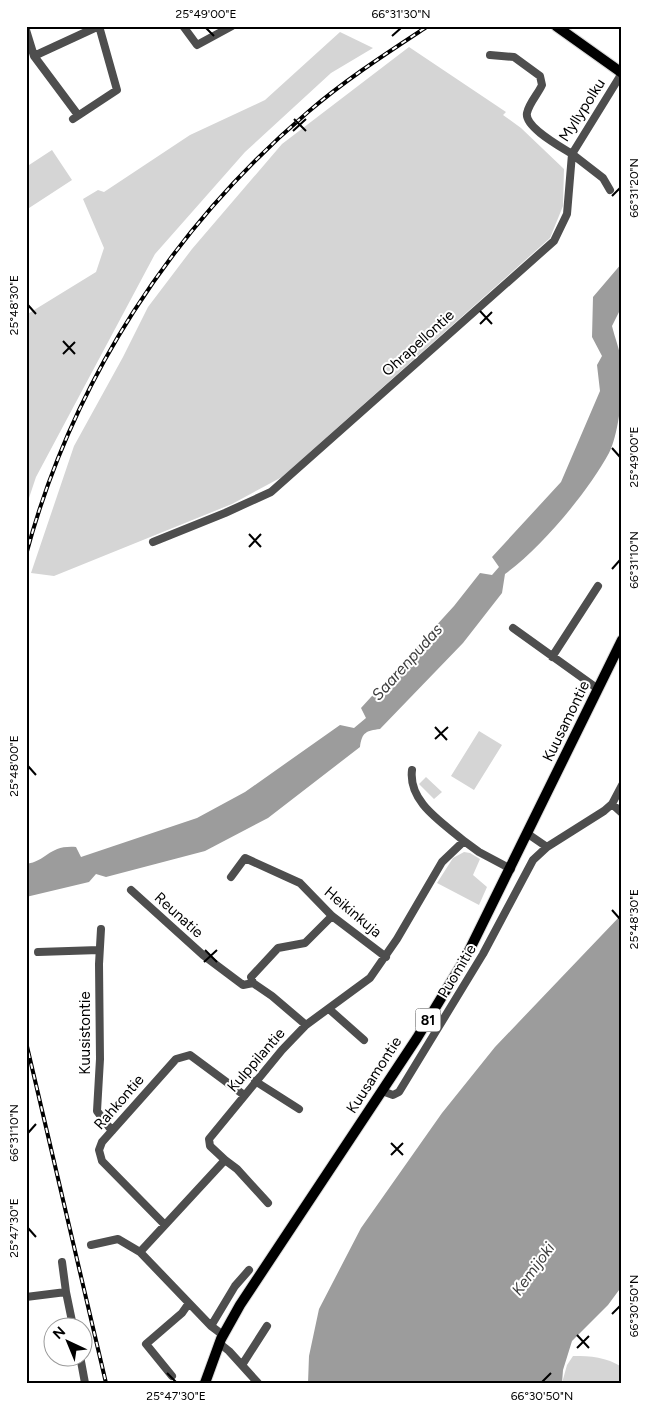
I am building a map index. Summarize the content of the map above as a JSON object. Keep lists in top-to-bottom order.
{
  "streets": {
    "main road": ["Kuusamontie", "81"],
    "street": [
      "Myllypolku",
      "Ohrapellontie",
      "Heikinkuja",
      "Reunatie",
      "Puomitie",
      "Kuusistontie",
      "Kulppilantie",
      "Rahkontie"
    ]
  },
  "crossings": [
    ["Myllypolku", "Ohrapellontie"],
    ["Kuusamontie", "Puomitie"],
    ["Heikinkuja", "Kulppilantie"],
    ["Reunatie", "Kulppilantie"],
    ["Kuusistontie", "Rahkontie"],
    ["Kulppilantie", "Rahkontie"]
  ],
  "water": ["Saarenpudas", "Kemijoki"],
  "north": "top left",
  "coordinates": [
    "25°49'00\"E",
    "66°31'30\"N",
    "66°31'20\"N",
    "25°48'30\"E",
    "66°31'10\"N",
    "25°48'00\"E",
    "25°47'30\"E",
    "66°30'50\"N"
  ]
}
